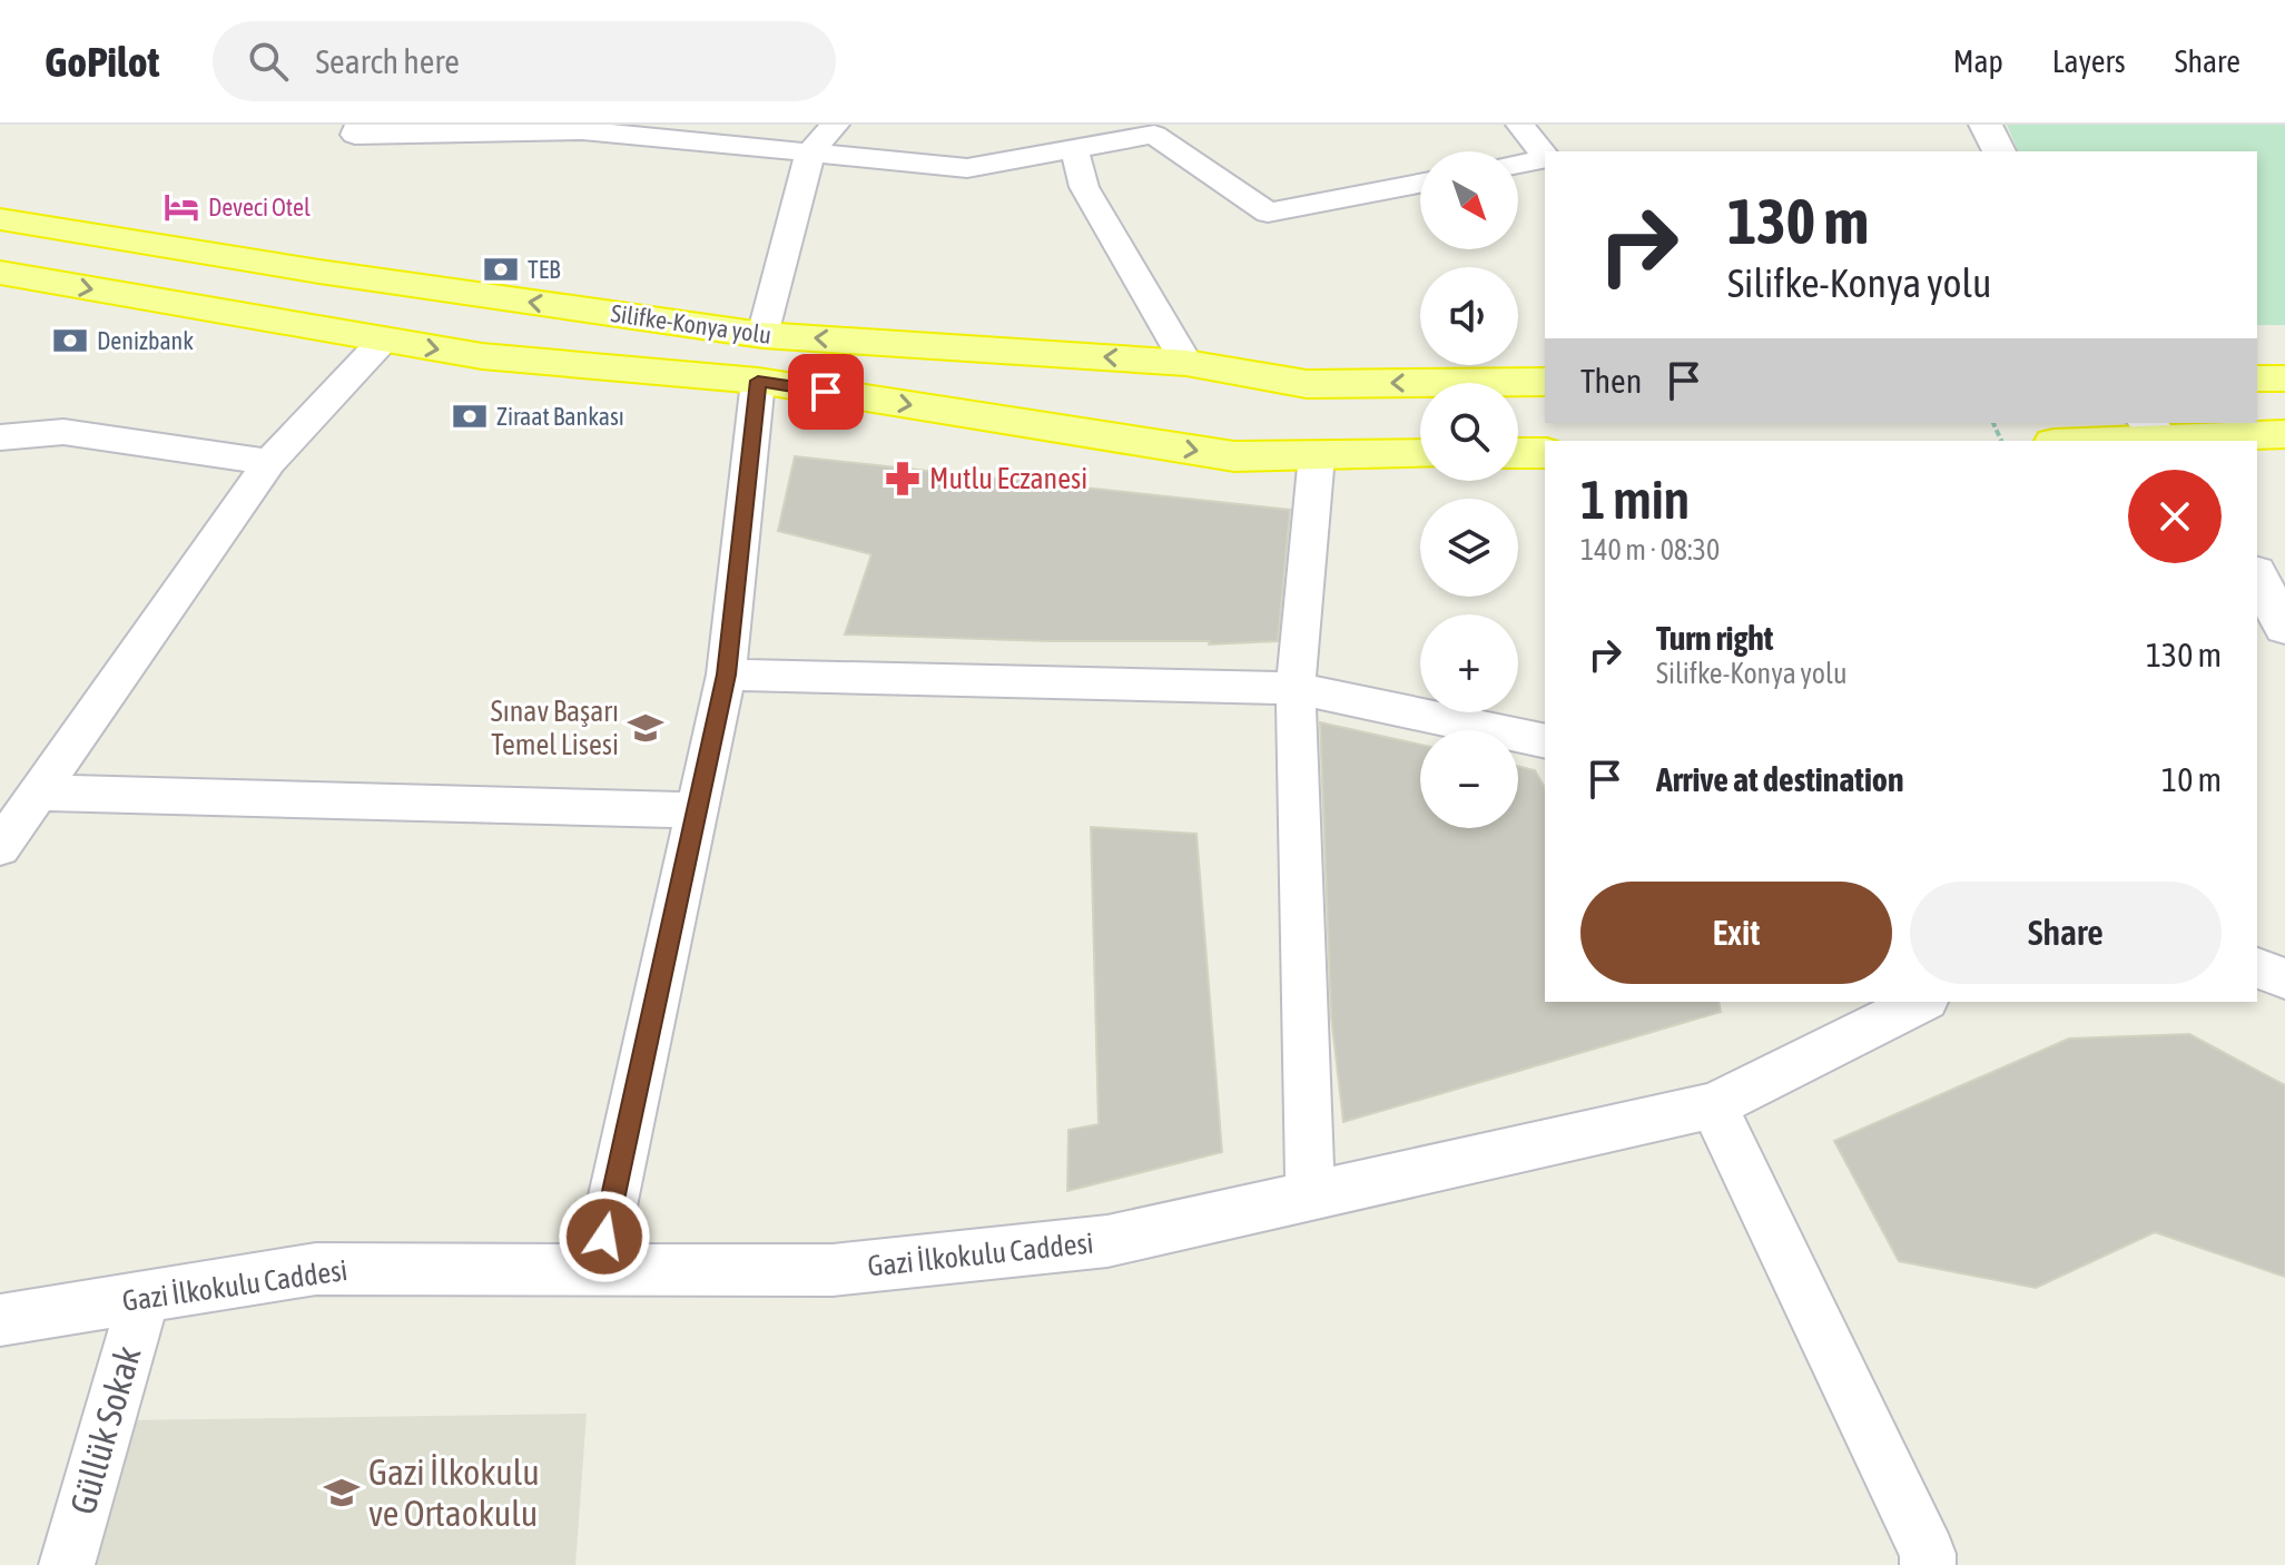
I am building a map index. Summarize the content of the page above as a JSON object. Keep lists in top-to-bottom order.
{
  "streets": {
    "highway": ["Silifke-Konya yolu"],
    "street": ["Gazi İlkokulu Caddesi", "Güllük Sokak"]
  },
  "crossings": [
    ["Gazi İlkokulu Caddesi", "Güllük Sokak"]
  ],
  "places": {
    "hotel": ["Deveci Otel"],
    "bank": ["TEB", "Denizbank", "Ziraat Bankası"],
    "pharmacy": ["Mutlu Eczanesi"],
    "school or university": ["Sınav Başarı Temel Lisesi", "Gazi İlkokulu ve Ortaokulu"]
  },
  "north": "bottom right",
  "page": {
    "header": "GoPilot",
    "search": "Search here",
    "nav": ["Map", "Layers", "Share"],
    "map_buttons": ["+", "−"],
    "turn": ["130 m", "Silifke-Konya yolu"],
    "then": "Then",
    "heading": ["1 min", "140 m · 08:30"],
    "list": [
      {
        "name": "Turn right",
        "note": "Silifke-Konya yolu",
        "value": "130 m"
      },
      {
        "name": "Arrive at destination",
        "value": "10 m"
      }
    ],
    "buttons": ["Exit", "Share"]
  }
}
